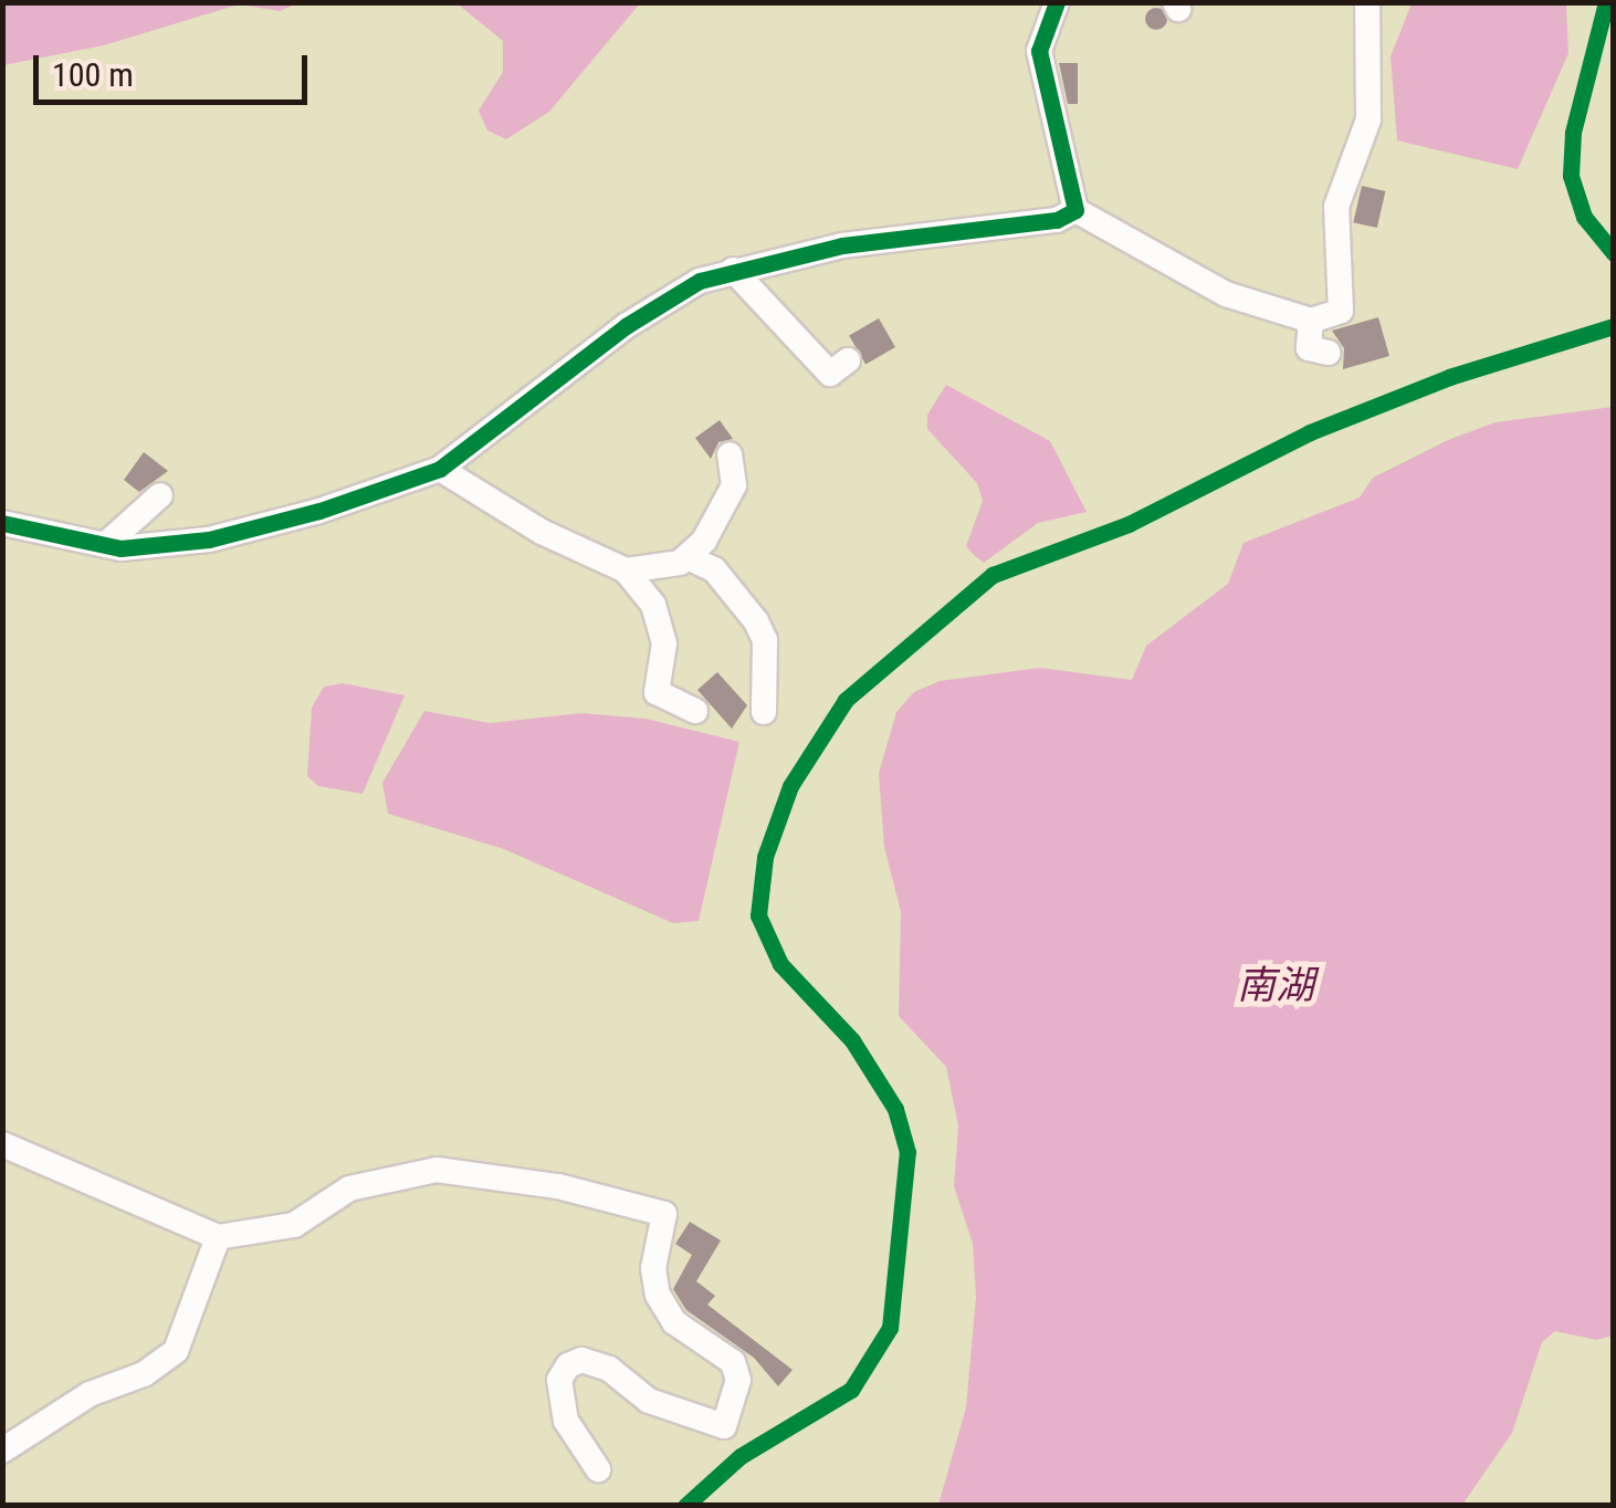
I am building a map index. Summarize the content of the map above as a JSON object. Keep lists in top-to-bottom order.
{
  "water": ["南湖"],
  "scale_bar": "100 m"
}
